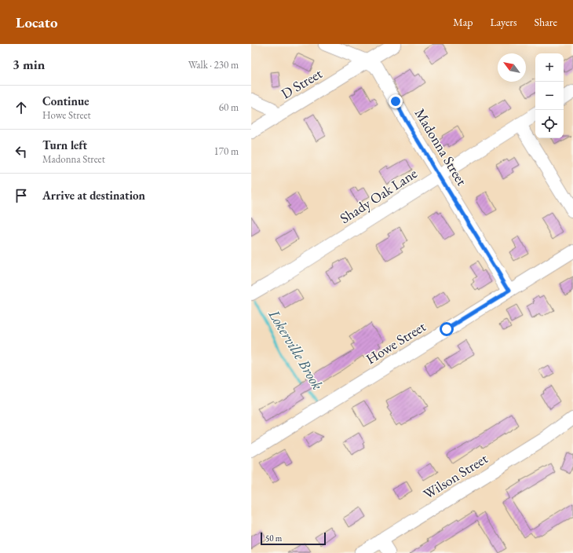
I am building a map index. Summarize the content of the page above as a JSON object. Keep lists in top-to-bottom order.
{
  "streets": {
    "street": [
      "D Street",
      "Madonna Street",
      "Shady Oak Lane",
      "Howe Street",
      "Wilson Street"
    ]
  },
  "crossings": [
    ["D Street", "Madonna Street"],
    ["Madonna Street", "Shady Oak Lane"],
    ["Madonna Street", "Howe Street"]
  ],
  "water": ["Lokerville Brook"],
  "scale_bar": "50 m",
  "north": "top left",
  "page": {
    "header": "Locato",
    "nav": ["Map", "Layers", "Share"],
    "heading": ["3 min", "Walk · 230 m"],
    "map_buttons": ["+", "−"],
    "list": [
      ["Continue", "Howe Street", "60 m"],
      ["Turn left", "Madonna Street", "170 m"],
      "Arrive at destination"
    ],
    "scale": "50 m"
  }
}
